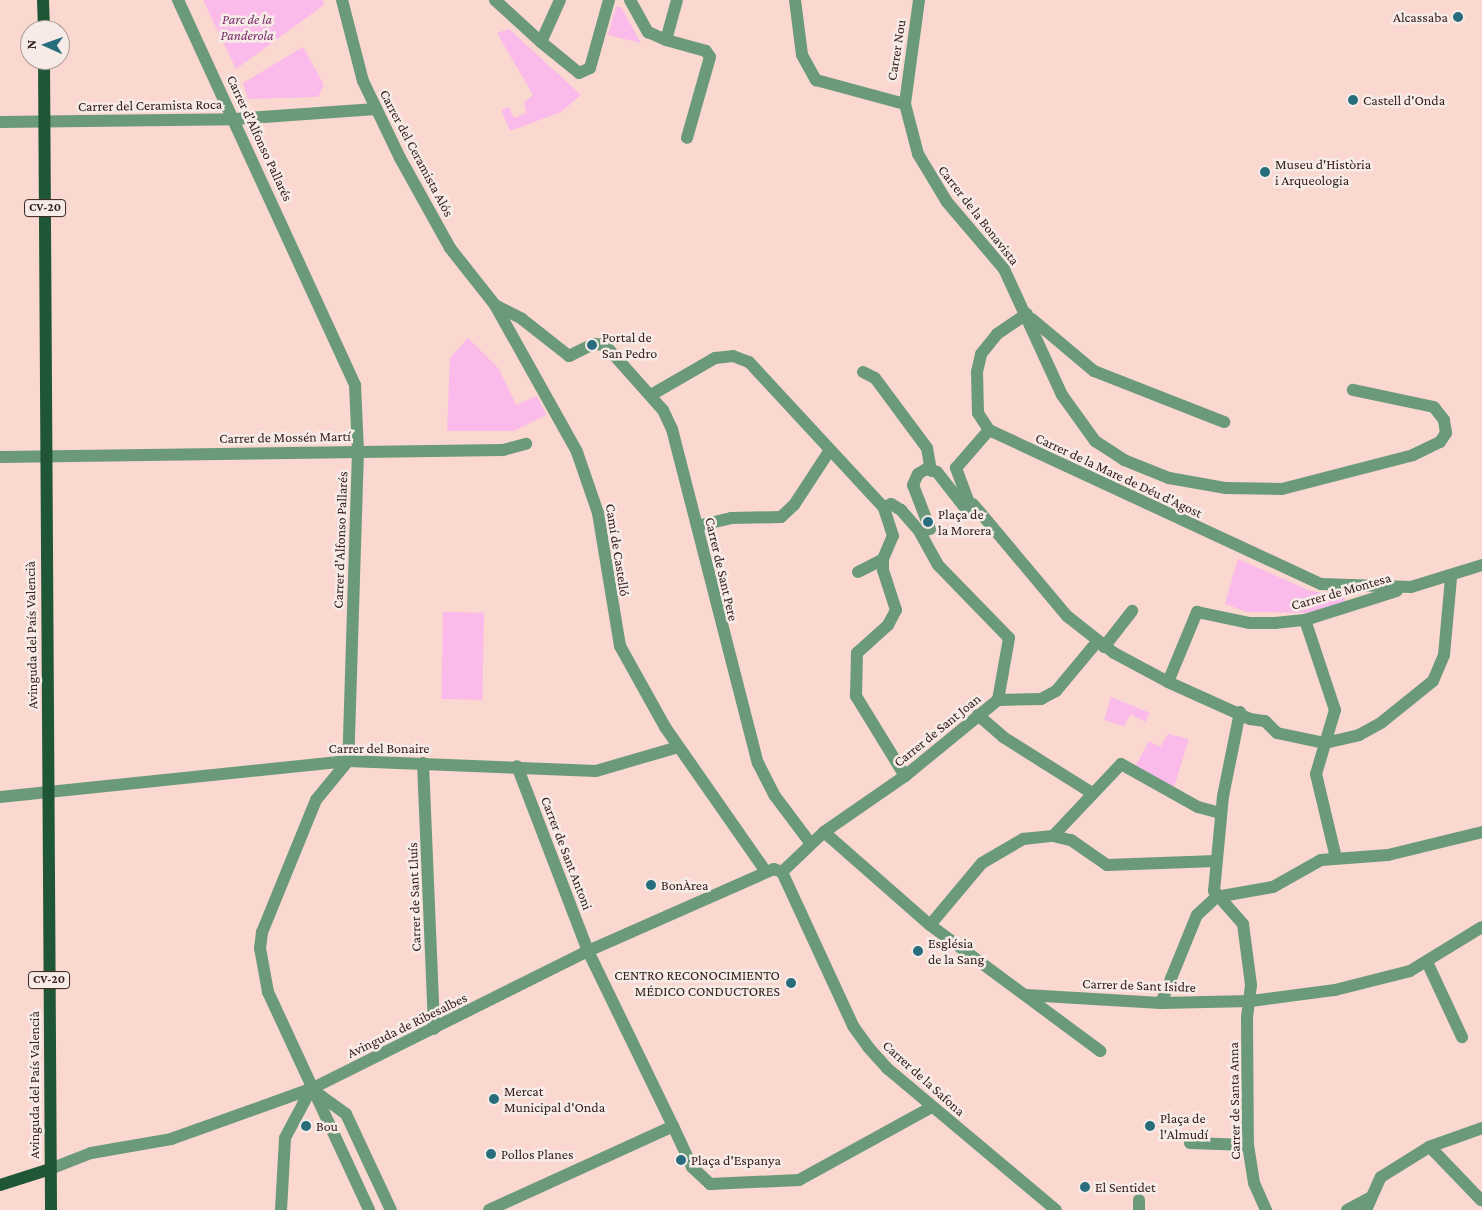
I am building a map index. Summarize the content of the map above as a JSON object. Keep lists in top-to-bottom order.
{
  "streets": {
    "main road": ["CV-20", "Avinguda del País Valencià"],
    "street": [
      "Carrer Nou",
      "Carrer del Ceramista Roca",
      "Carrer d'Alfonso Pallarés",
      "Carrer del Ceramista Alós",
      "Carrer de la Bonavista",
      "Carrer de Mossén Martí",
      "Carrer de la Mare de Déu d'Agost",
      "Camí de Castelló",
      "Carrer de Sant Pere",
      "Carrer de Montesa",
      "Carrer de Sant Joan",
      "Carrer del Bonaire",
      "Carrer de Sant Antoni",
      "Carrer de Sant Lluís",
      "Carrer de Sant Isidre",
      "Avinguda de Ribesalbes",
      "Carrer de la Safona",
      "Carrer de Santa Anna"
    ]
  },
  "crossings": [
    ["Carrer Nou", "Carrer de la Bonavista"],
    ["Carrer del Ceramista Roca", "Carrer d'Alfonso Pallarés"],
    ["Carrer del Ceramista Roca", "Carrer del Ceramista Alós"],
    ["Carrer del Ceramista Roca", "Avinguda del País Valencià"],
    ["Carrer d'Alfonso Pallarés", "Carrer de Mossén Martí"],
    ["Carrer d'Alfonso Pallarés", "Carrer del Bonaire"],
    ["Carrer del Ceramista Alós", "Camí de Castelló"],
    ["Carrer del Ceramista Alós", "Carrer de Sant Pere"],
    ["Carrer de Mossén Martí", "Avinguda del País Valencià"],
    ["Carrer de la Mare de Déu d'Agost", "Carrer de Montesa"],
    ["Camí de Castelló", "Carrer de Sant Pere"],
    ["Camí de Castelló", "Carrer del Bonaire"],
    ["Camí de Castelló", "Avinguda de Ribesalbes"],
    ["Carrer de Sant Pere", "Carrer de Sant Joan"],
    ["Avinguda del País Valencià", "Carrer del Bonaire"],
    ["Avinguda del País Valencià", "Avinguda de Ribesalbes"],
    ["Carrer de Sant Joan", "Carrer de la Safona"],
    ["Carrer del Bonaire", "Carrer de Sant Antoni"],
    ["Carrer del Bonaire", "Carrer de Sant Lluís"],
    ["Carrer de Sant Antoni", "Avinguda de Ribesalbes"],
    ["Carrer de Sant Lluís", "Avinguda de Ribesalbes"],
    ["Carrer de Sant Isidre", "Carrer de Santa Anna"]
  ],
  "parks": ["Parc de la Panderola"],
  "places": [
    "Alcassaba",
    "Castell d'Onda",
    "Museu d'Història i Arqueologia",
    "Portal de San Pedro",
    "Plaça de la Morera",
    "BonÀrea",
    "Església de la Sang",
    "CENTRO RECONOCIMIENTO MÉDICO CONDUCTORES",
    "Mercat Municipal d'Onda",
    "Bou",
    "Plaça de l'Almudí",
    "Pollos Planes",
    "Plaça d'Espanya",
    "El Sentidet"
  ],
  "north": "left"
}
